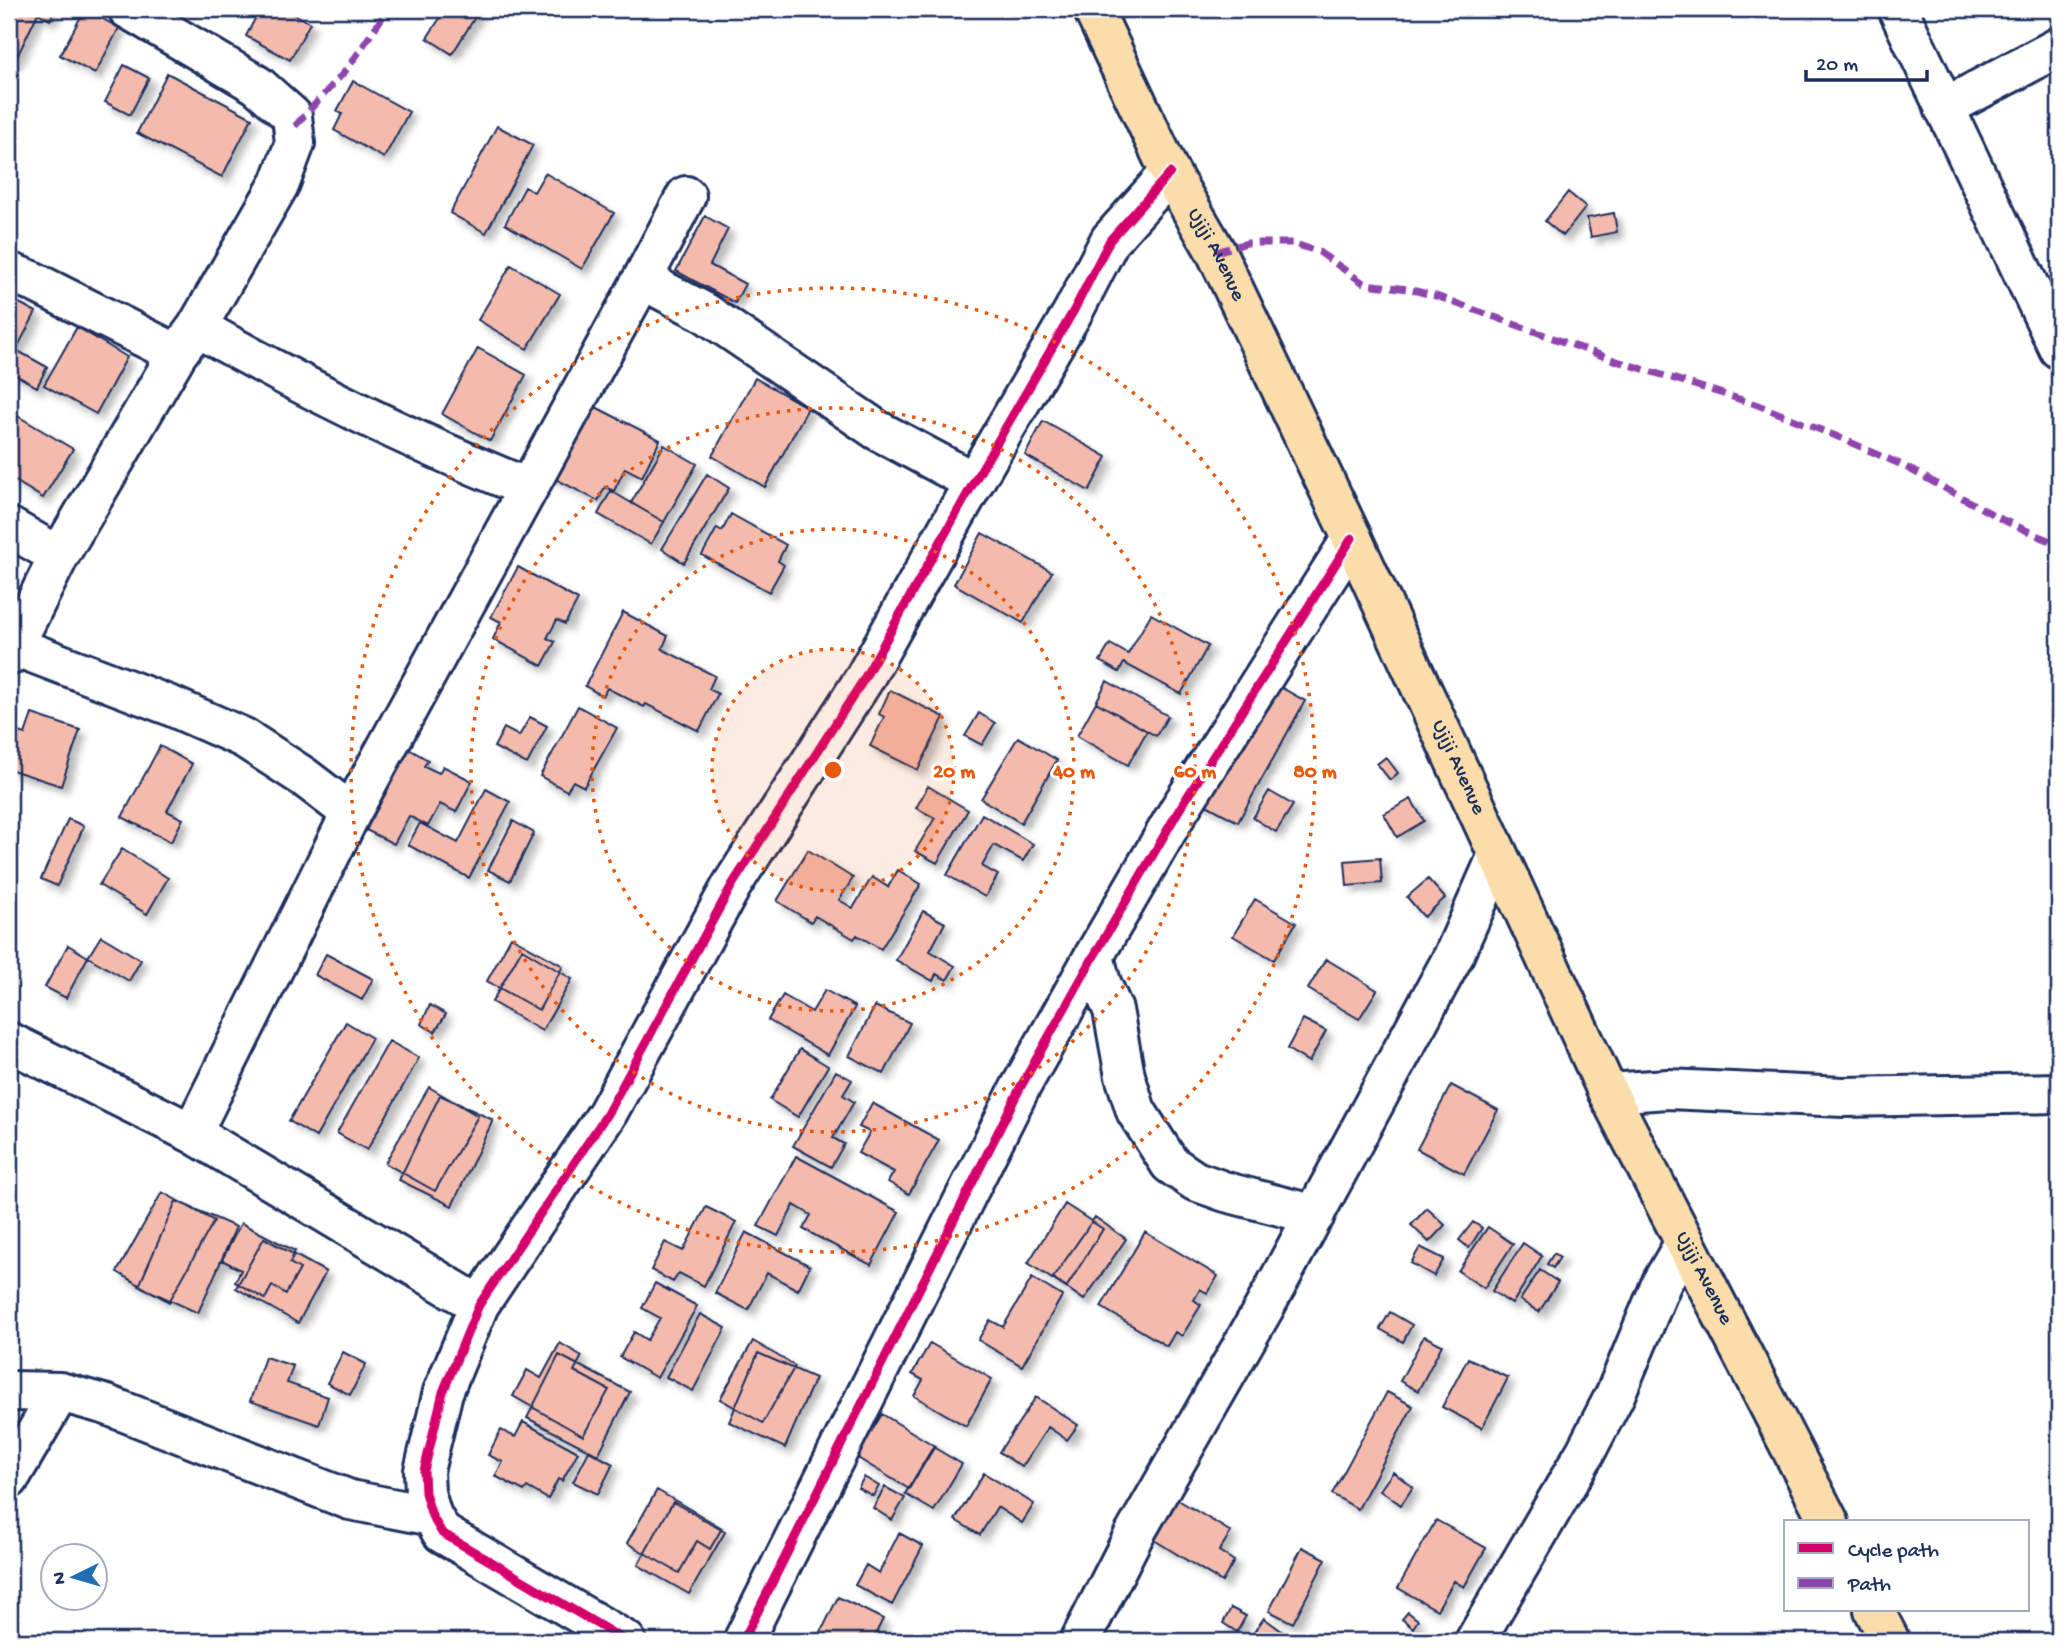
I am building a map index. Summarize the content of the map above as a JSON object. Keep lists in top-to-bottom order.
{
  "streets": {
    "main road": ["Ujiji Avenue"]
  },
  "legend": ["Cycle path", "Path"],
  "scale_bar": "20 m",
  "north": "left",
  "rings": [
    "20 m",
    "40 m",
    "60 m",
    "80 m"
  ]
}
